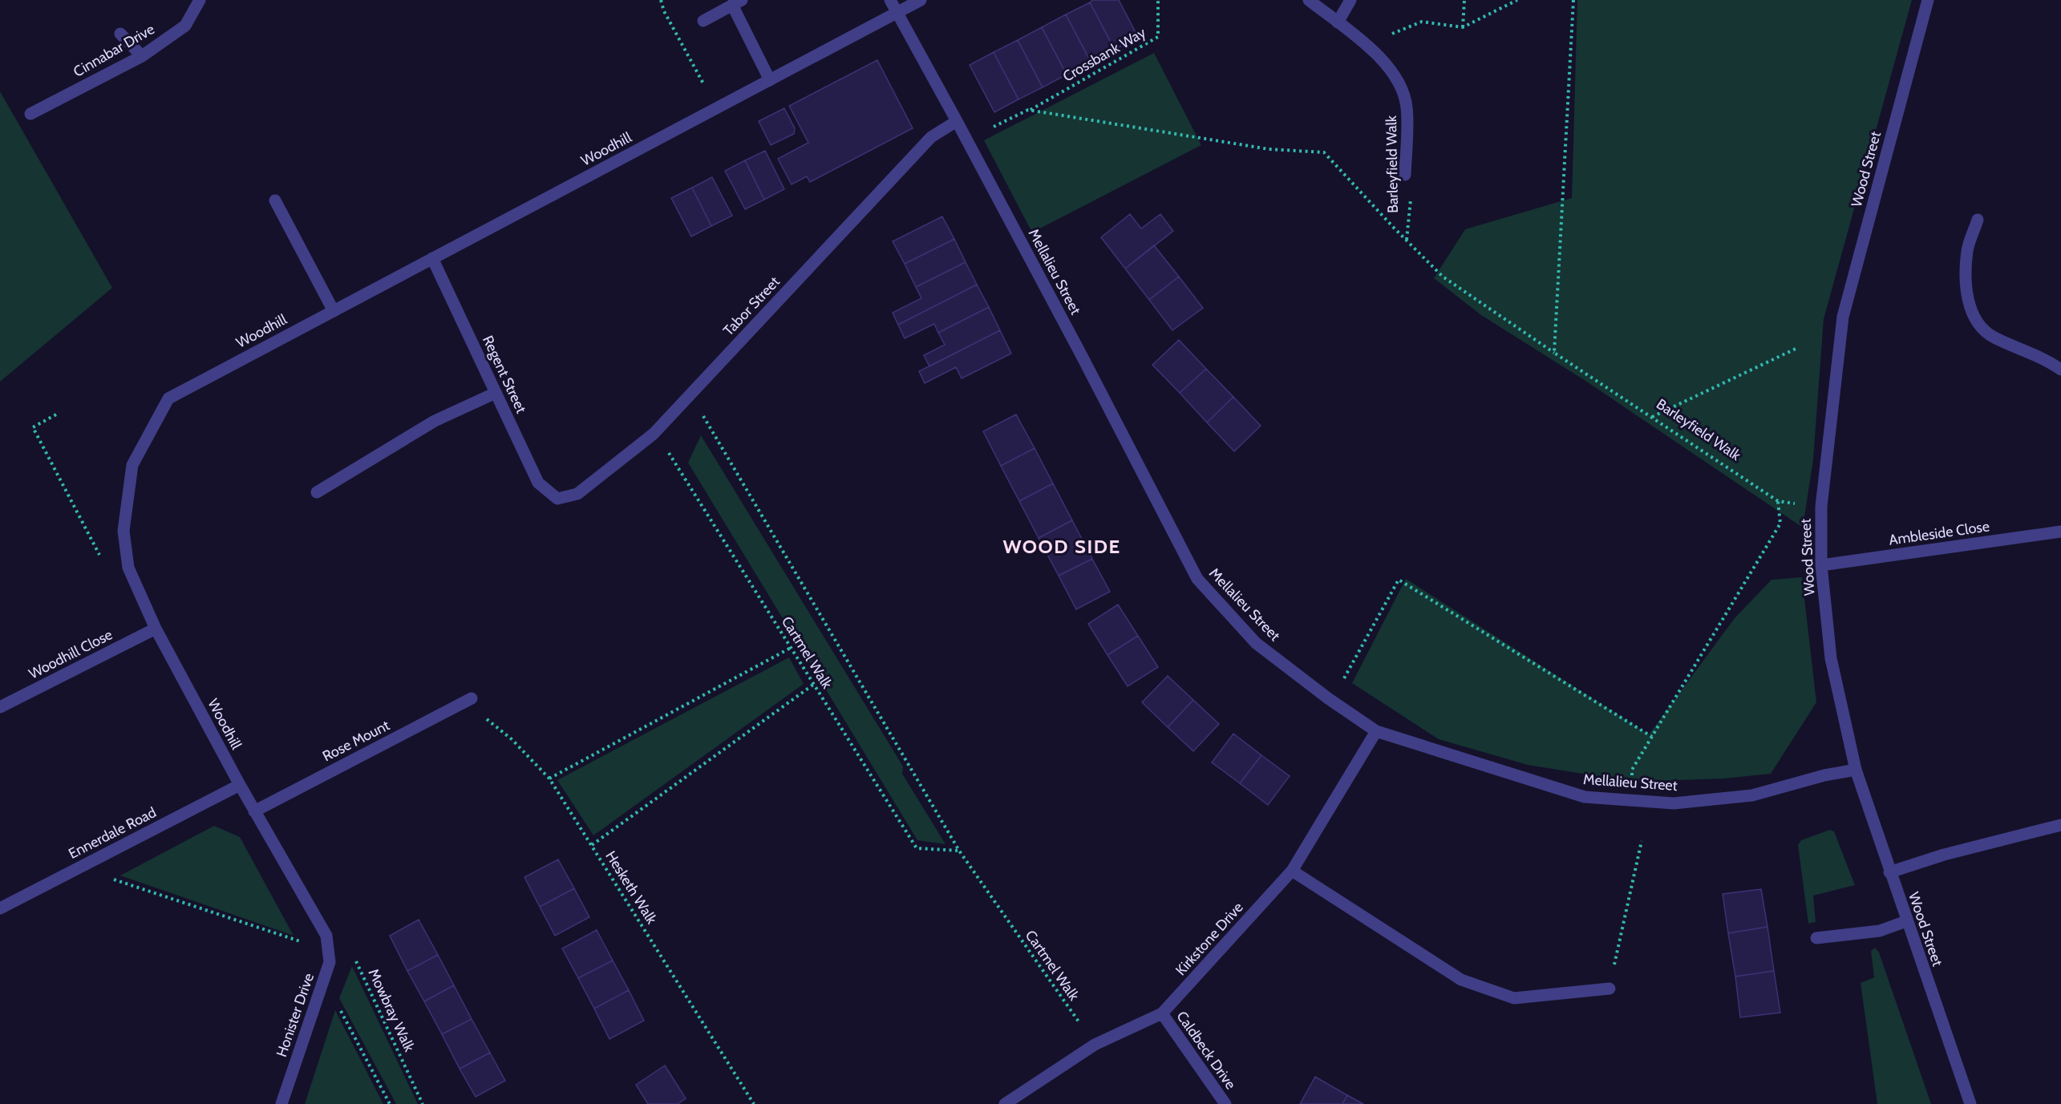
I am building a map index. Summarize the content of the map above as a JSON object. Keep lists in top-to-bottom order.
{
  "streets": {
    "street": [
      "Cinnabar Drive",
      "Woodhill",
      "Barleyfield Walk",
      "Wood Street",
      "Mellalieu Street",
      "Tabor Street",
      "Regent Street",
      "Ambleside Close",
      "Woodhill Close",
      "Rose Mount",
      "Ennerdale Road",
      "Kirkstone Drive",
      "Honister Drive",
      "Caldbeck Drive"
    ],
    "path": [
      "Crossbank Way",
      "Cartmel Walk",
      "Hesketh Walk",
      "Mowbray Walk"
    ]
  },
  "crossings": [
    ["Woodhill", "Mellalieu Street"],
    ["Woodhill", "Regent Street"],
    ["Woodhill", "Woodhill Close"],
    ["Woodhill", "Rose Mount"],
    ["Woodhill", "Ennerdale Road"],
    ["Woodhill", "Mowbray Walk"],
    ["Woodhill", "Honister Drive"],
    ["Wood Street", "Mellalieu Street"],
    ["Wood Street", "Ambleside Close"],
    ["Mellalieu Street", "Tabor Street"],
    ["Mellalieu Street", "Kirkstone Drive"],
    ["Tabor Street", "Regent Street"],
    ["Tabor Street", "Cartmel Walk"],
    ["Cartmel Walk", "Kirkstone Drive"],
    ["Rose Mount", "Hesketh Walk"],
    ["Kirkstone Drive", "Caldbeck Drive"],
    ["Mowbray Walk", "Honister Drive"]
  ],
  "districts": ["WOOD SIDE"]
}
